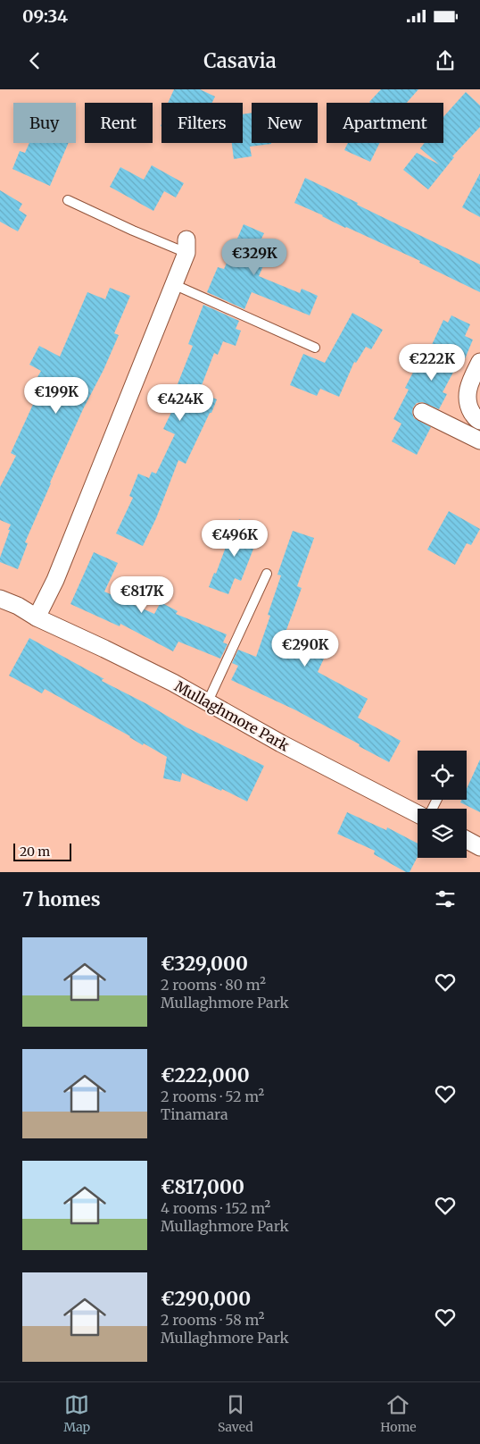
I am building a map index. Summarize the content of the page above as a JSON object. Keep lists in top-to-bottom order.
{
  "streets": {
    "street": ["Mullaghmore Park"]
  },
  "scale_bar": "20 m",
  "page": {
    "status": "09:34",
    "header": "Casavia",
    "chip": [
      "Buy",
      "Rent",
      "Filters",
      "New",
      "Apartment"
    ],
    "price": [
      "€329K",
      "€222K",
      "€199K",
      "€424K",
      "€496K",
      "€817K",
      "€290K"
    ],
    "scale": "20 m",
    "heading": "7 homes",
    "list": [
      {
        "name": "€329,000",
        "note": "2 rooms · 80 m² · Mullaghmore Park"
      },
      {
        "name": "€222,000",
        "note": "2 rooms · 52 m² · Tinamara"
      },
      {
        "name": "€817,000",
        "note": "4 rooms · 152 m² · Mullaghmore Park"
      },
      {
        "name": "€290,000",
        "note": "2 rooms · 58 m² · Mullaghmore Park"
      }
    ],
    "tabs": ["Map", "Saved", "Home"]
  }
}
